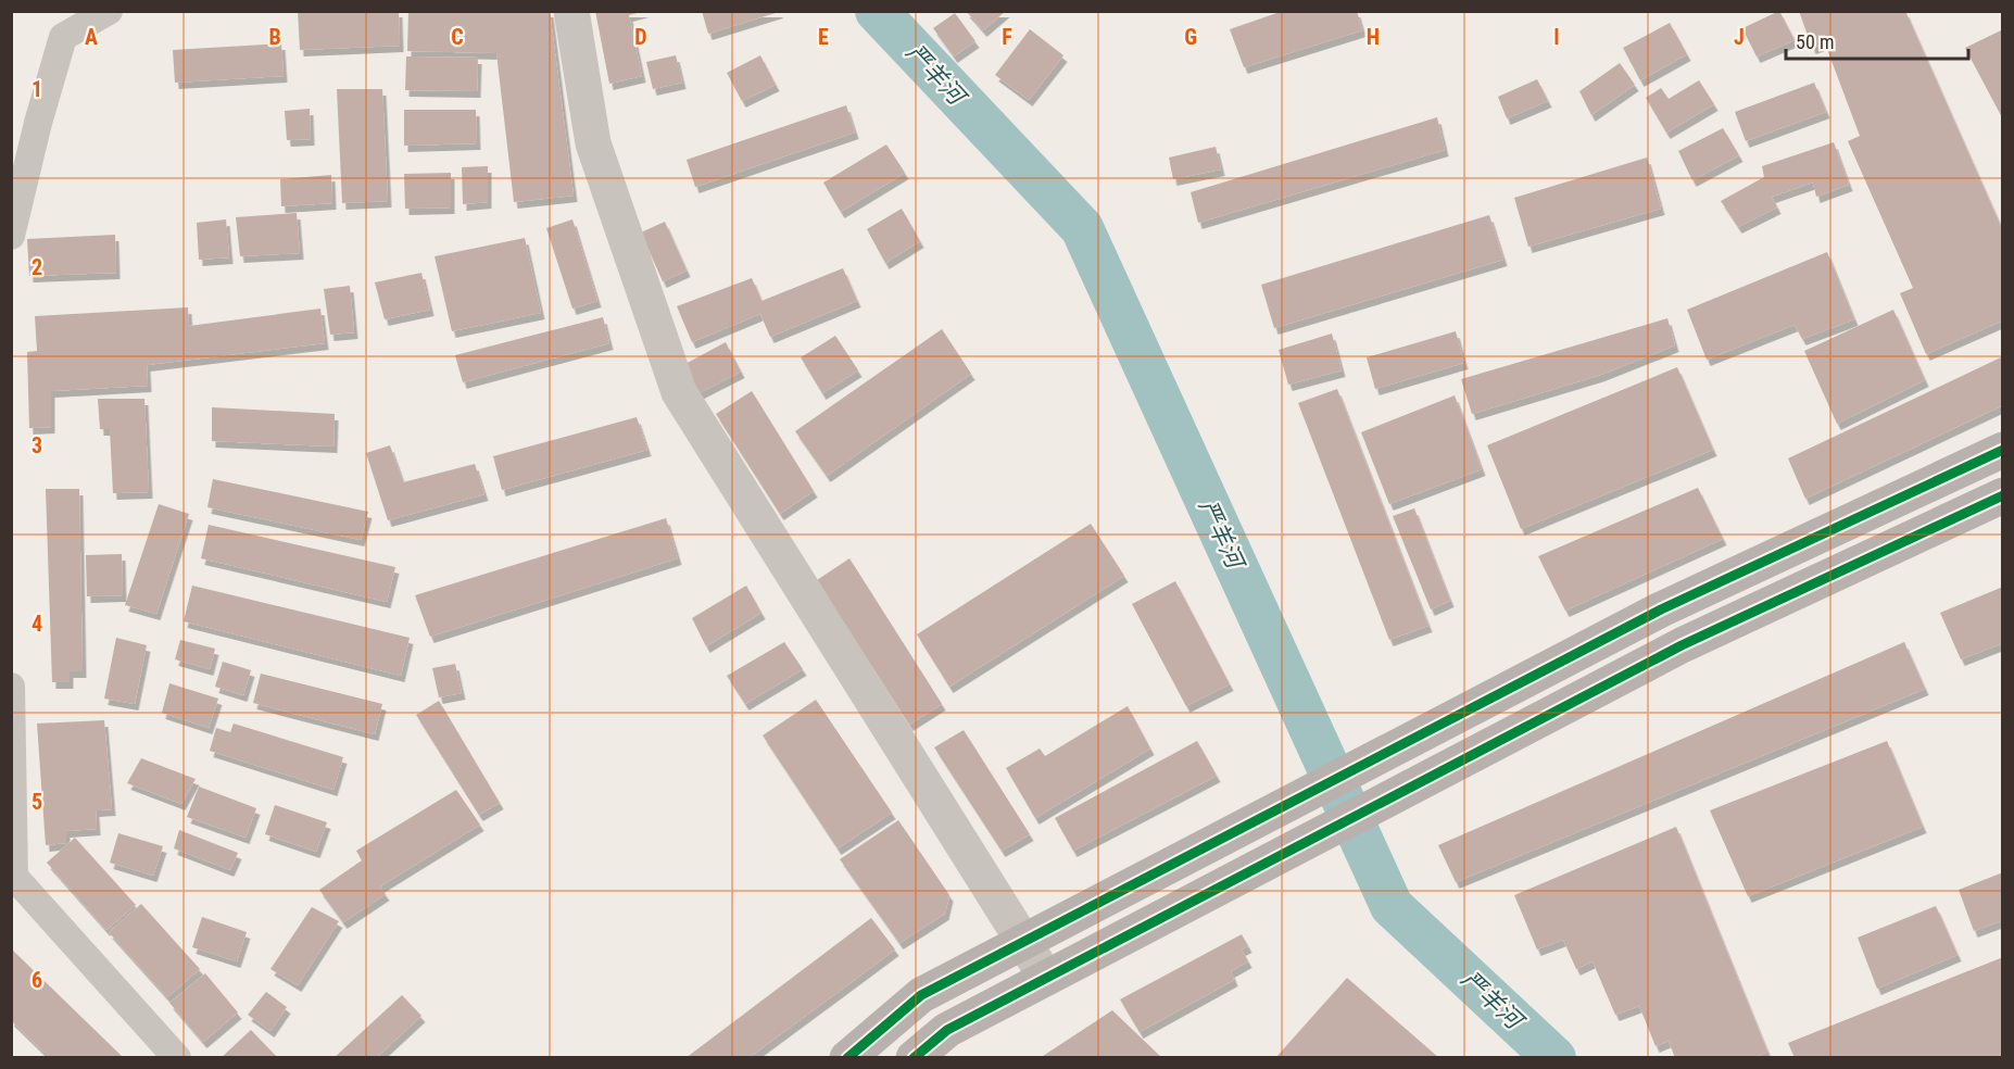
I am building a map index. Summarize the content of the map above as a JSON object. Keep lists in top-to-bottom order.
{
  "water": ["严羊河"],
  "scale_bar": "50 m",
  "grid": {
    "columns": [
      "A",
      "B",
      "C",
      "D",
      "E",
      "F",
      "G",
      "H",
      "I",
      "J"
    ],
    "rows": [
      "1",
      "2",
      "3",
      "4",
      "5",
      "6"
    ]
  }
}
